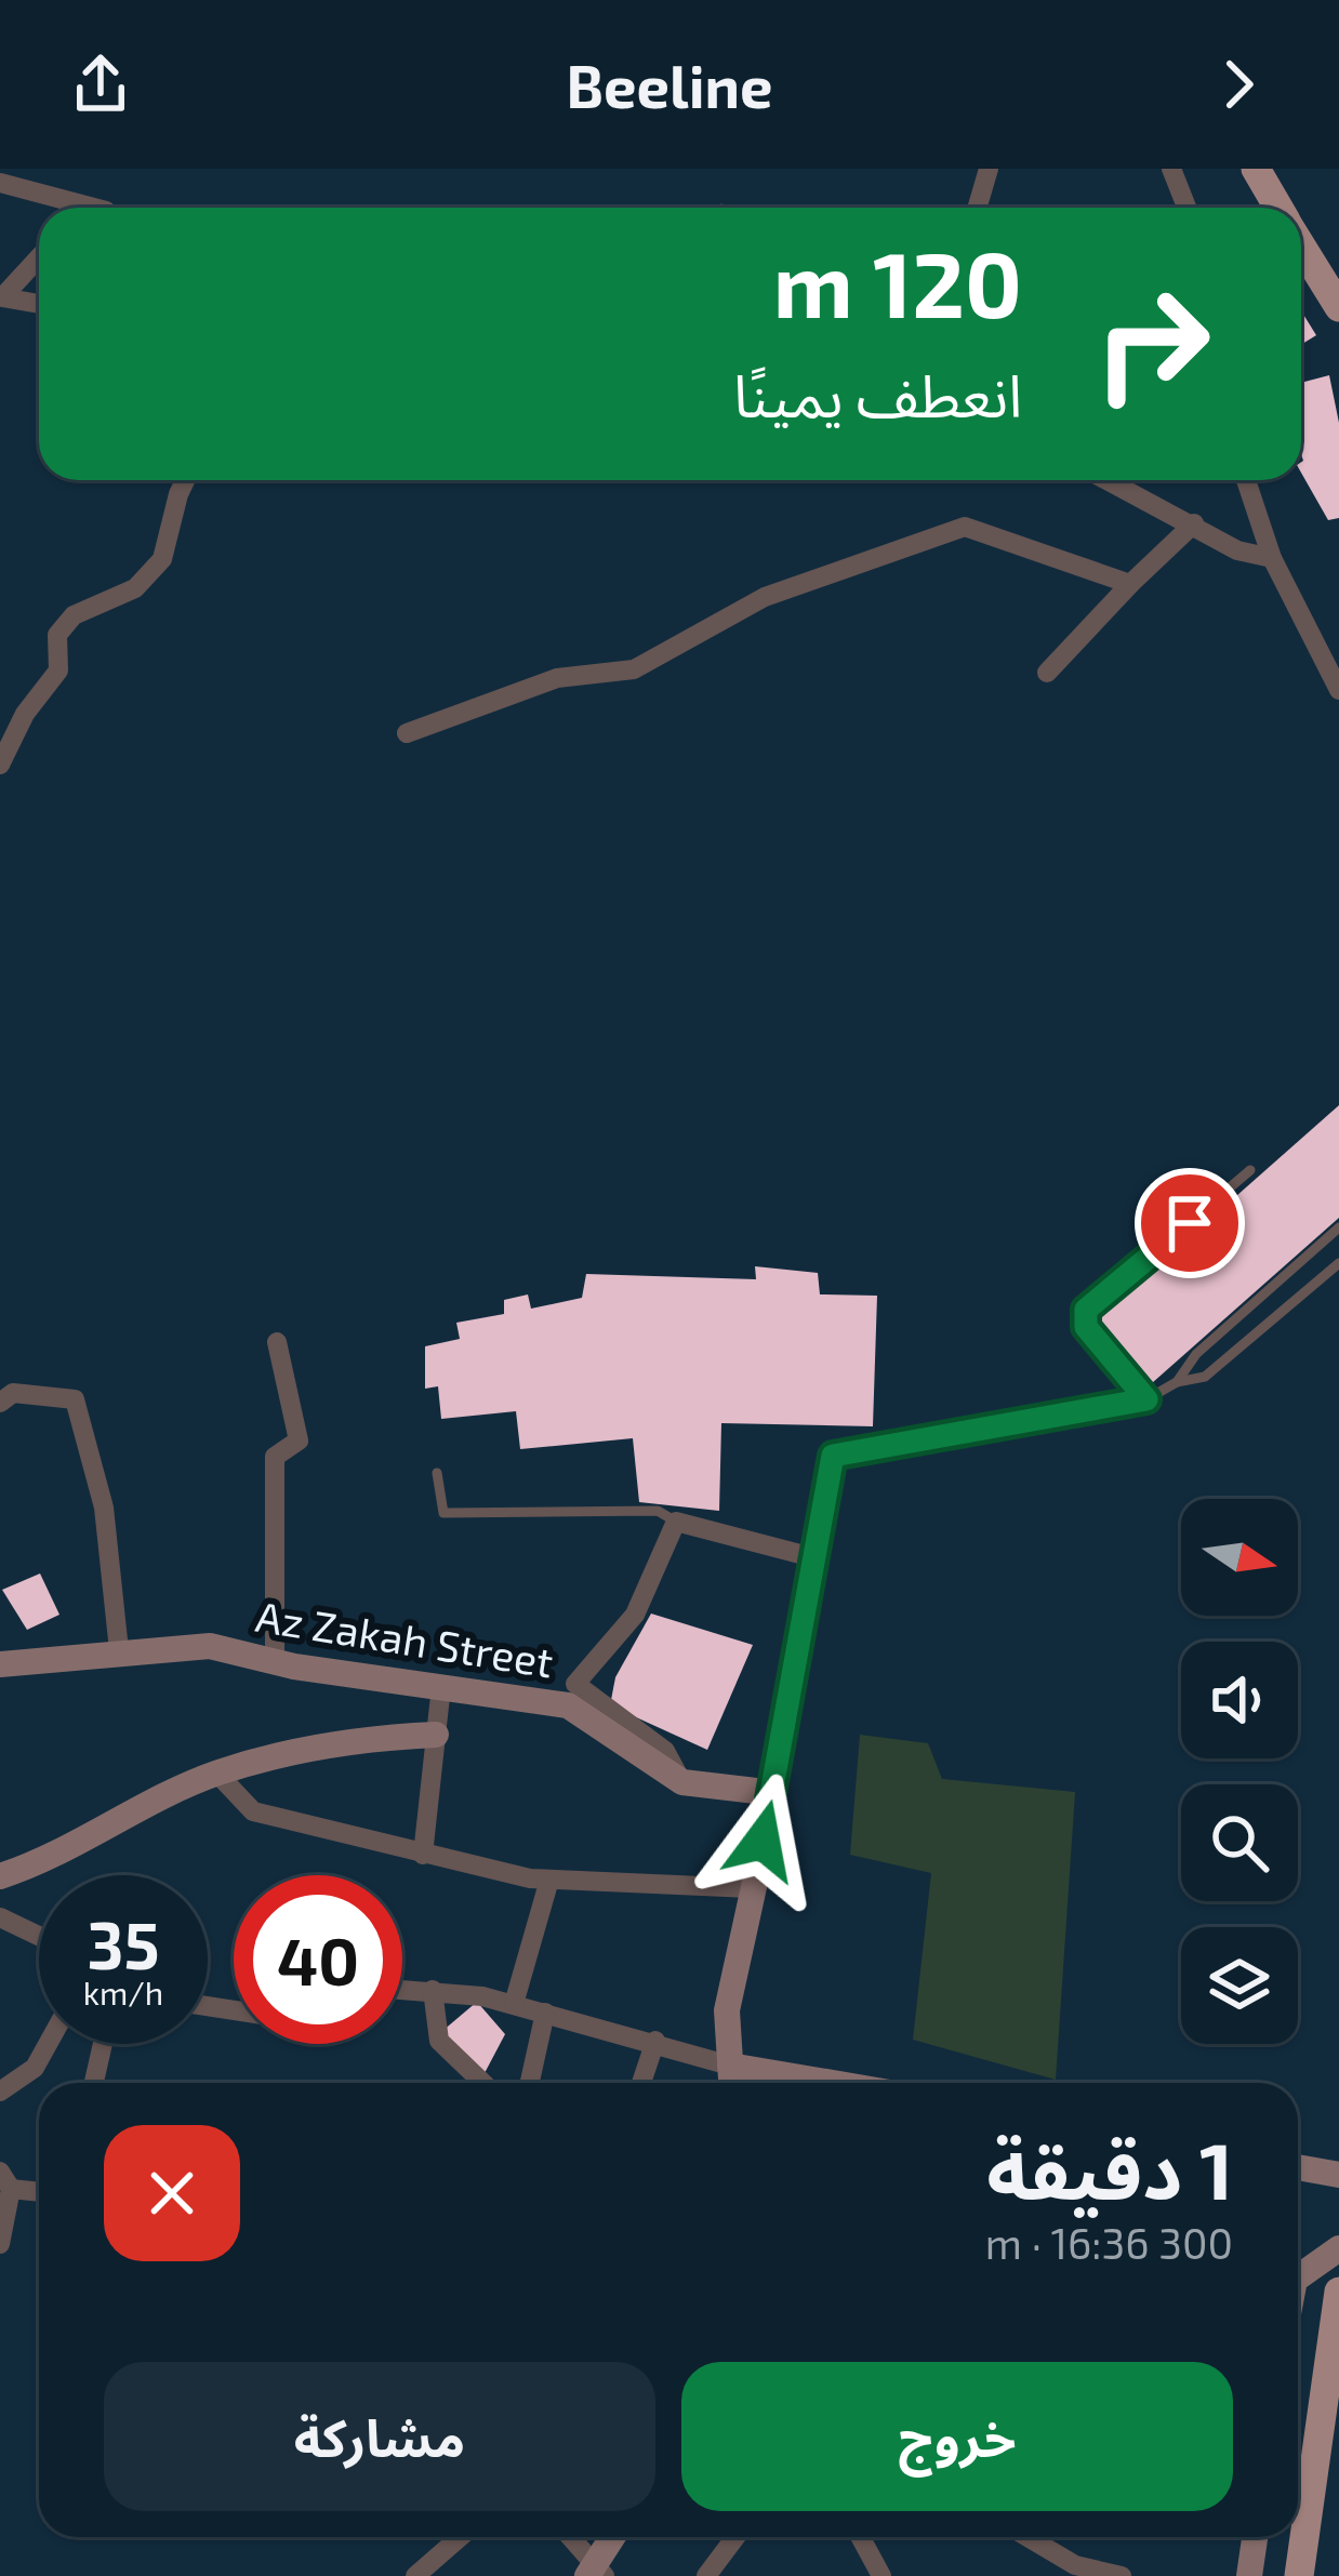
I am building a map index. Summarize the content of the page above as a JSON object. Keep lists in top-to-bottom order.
{
  "streets": {
    "street": ["Az Zakah Street"]
  },
  "north": "right",
  "page": {
    "header": "Beeline",
    "turn": ["120 m", "انعطف يمينًا"],
    "speed": "35 km/h",
    "limit": "40",
    "heading": ["1 دقيقة", "300 m · 16:36"],
    "buttons": ["خروج", "مشاركة"]
  }
}
